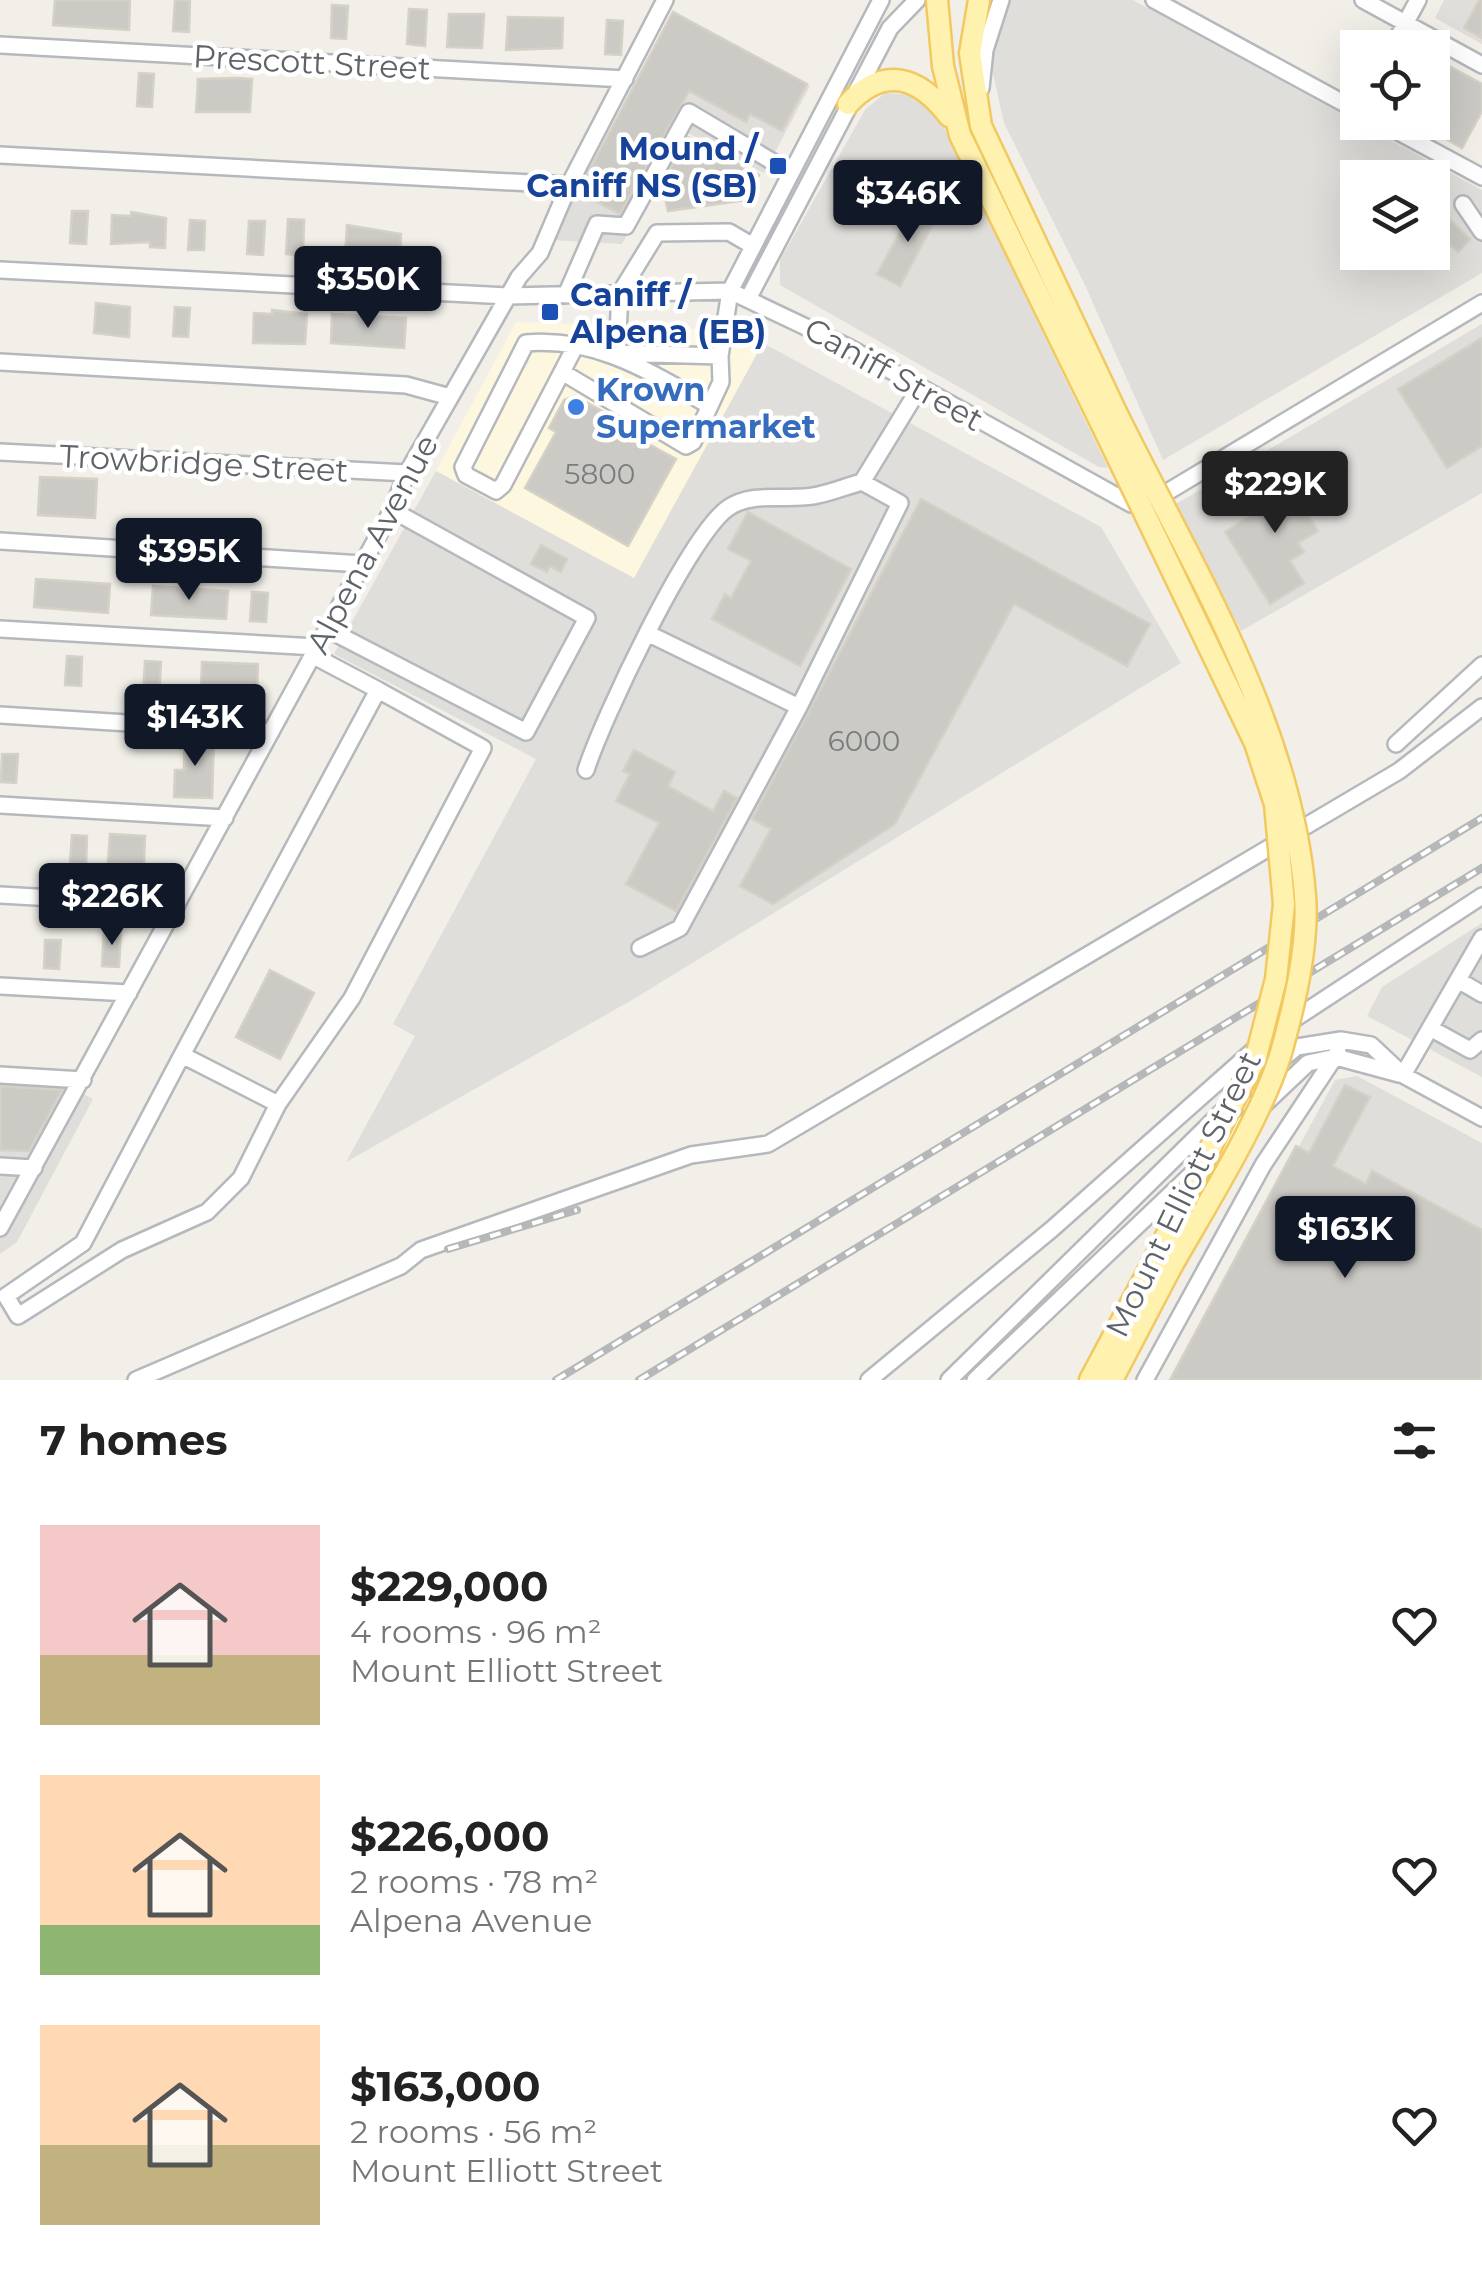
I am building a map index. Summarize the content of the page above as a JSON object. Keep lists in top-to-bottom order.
{
  "streets": {
    "main road": ["Mount Elliott Street"],
    "street": [
      "Prescott Street",
      "Caniff Street",
      "Trowbridge Street",
      "Alpena Avenue"
    ]
  },
  "crossings": [
    ["Prescott Street", "Alpena Avenue"],
    ["Caniff Street", "Alpena Avenue"],
    ["Trowbridge Street", "Alpena Avenue"]
  ],
  "places": {
    "transit": ["Mound / Caniff NS (SB)", "Caniff / Alpena (EB)"],
    "other": ["Krown Supermarket"]
  },
  "house_numbers": ["5800", "6000"],
  "page": {
    "price": [
      "$346K",
      "$350K",
      "$229K",
      "$395K",
      "$143K",
      "$226K",
      "$163K"
    ],
    "heading": "7 homes",
    "list": [
      {
        "name": "$229,000",
        "note": "4 rooms · 96 m² · Mount Elliott Street"
      },
      {
        "name": "$226,000",
        "note": "2 rooms · 78 m² · Alpena Avenue"
      },
      {
        "name": "$163,000",
        "note": "2 rooms · 56 m² · Mount Elliott Street"
      }
    ]
  }
}
